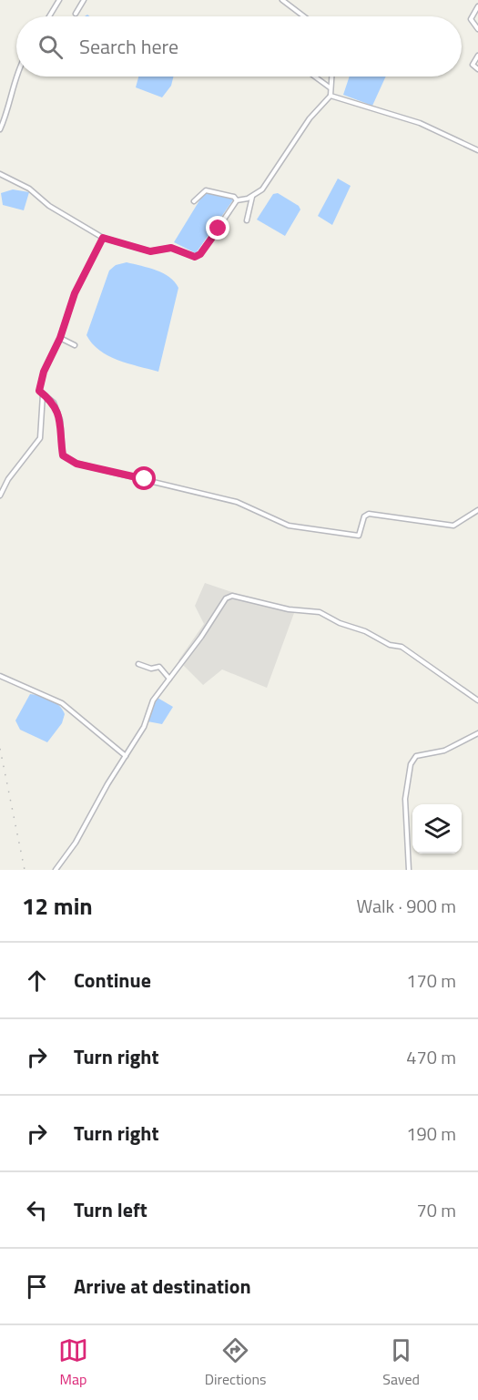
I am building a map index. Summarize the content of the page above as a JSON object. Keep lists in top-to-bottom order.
{
  "page": {
    "search": "Search here",
    "heading": ["12 min", "Walk · 900 m"],
    "list": [
      ["Continue", "170 m"],
      ["Turn right", "470 m"],
      ["Turn right", "190 m"],
      ["Turn left", "70 m"],
      "Arrive at destination"
    ],
    "nav": ["Map", "Directions", "Saved"]
  }
}
